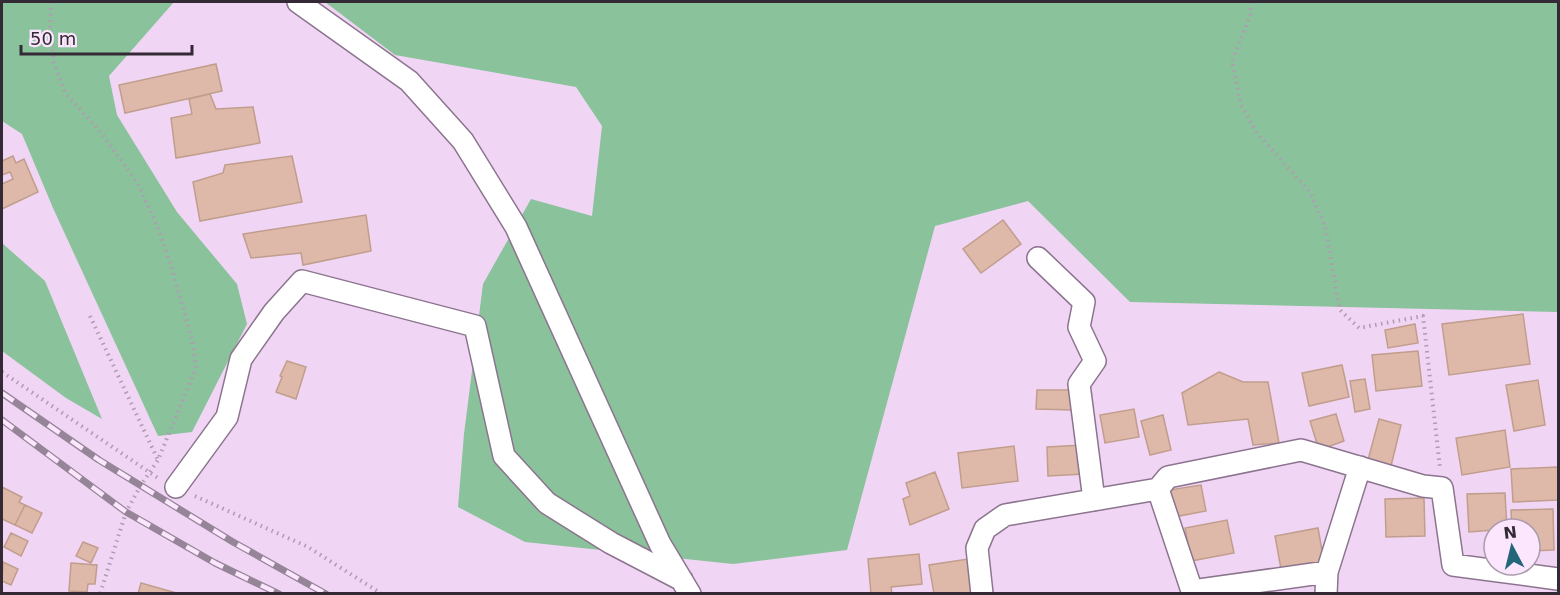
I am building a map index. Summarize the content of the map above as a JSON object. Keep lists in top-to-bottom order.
{
  "scale_bar": "50 m",
  "north": "top"
}
